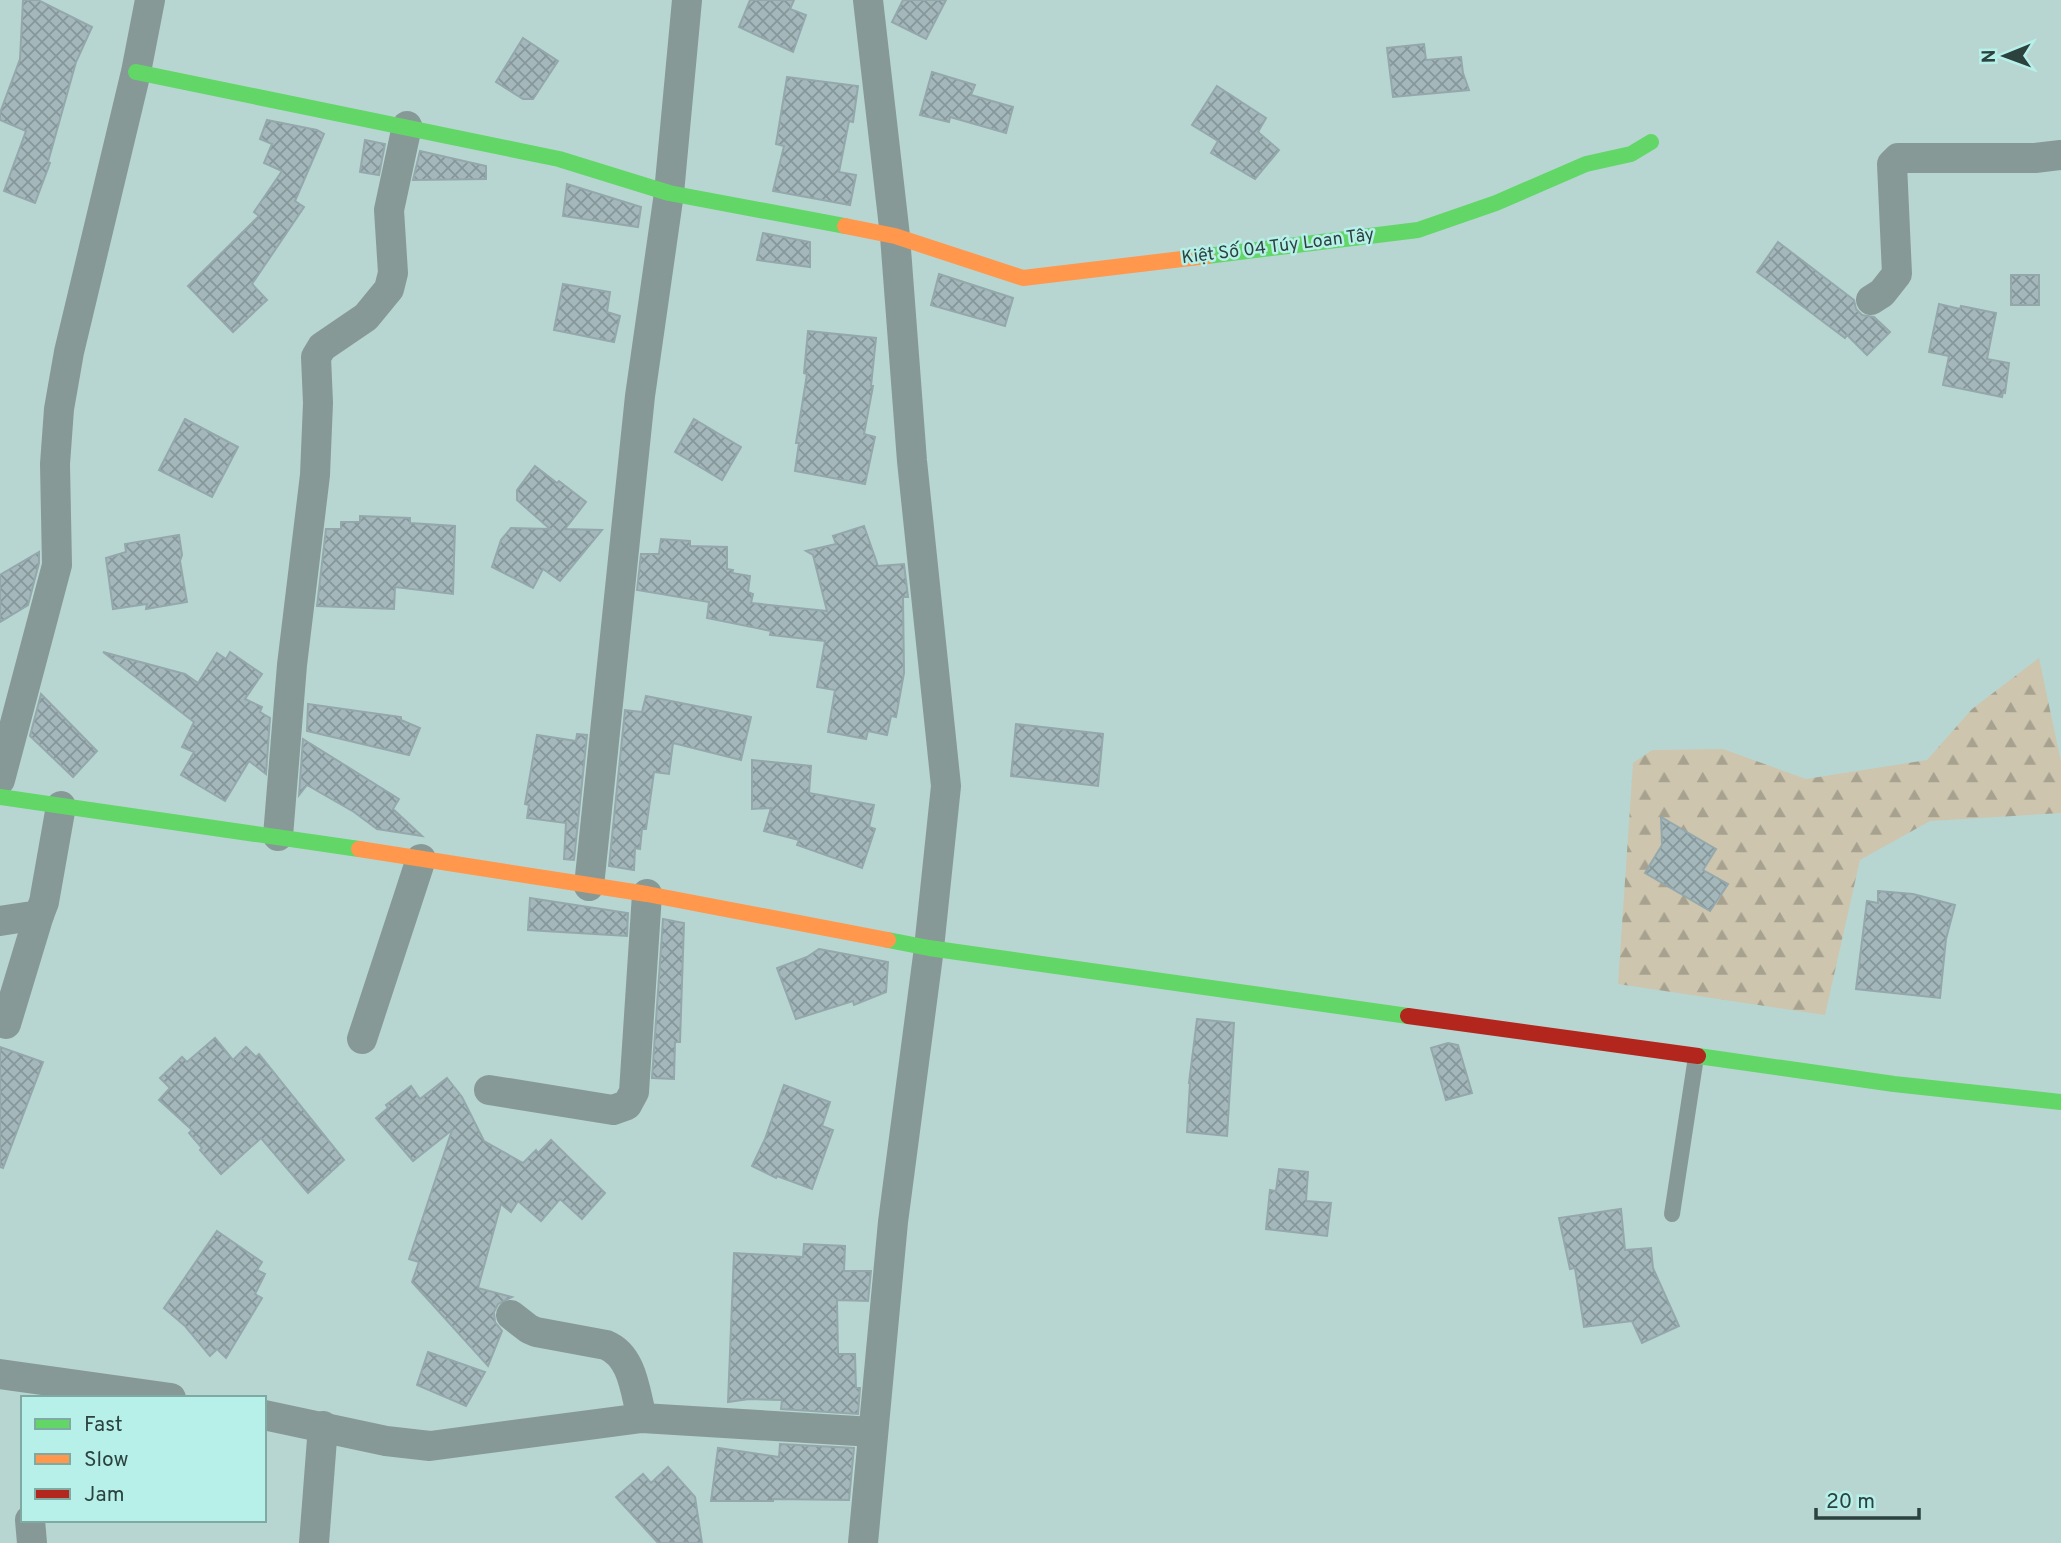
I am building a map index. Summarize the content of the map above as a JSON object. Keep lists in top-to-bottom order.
{
  "streets": {
    "street": ["Kiệt Số 04 Túy Loan Tây"]
  },
  "legend": ["Fast", "Slow", "Jam"],
  "scale_bar": "20 m",
  "north": "left"
}
